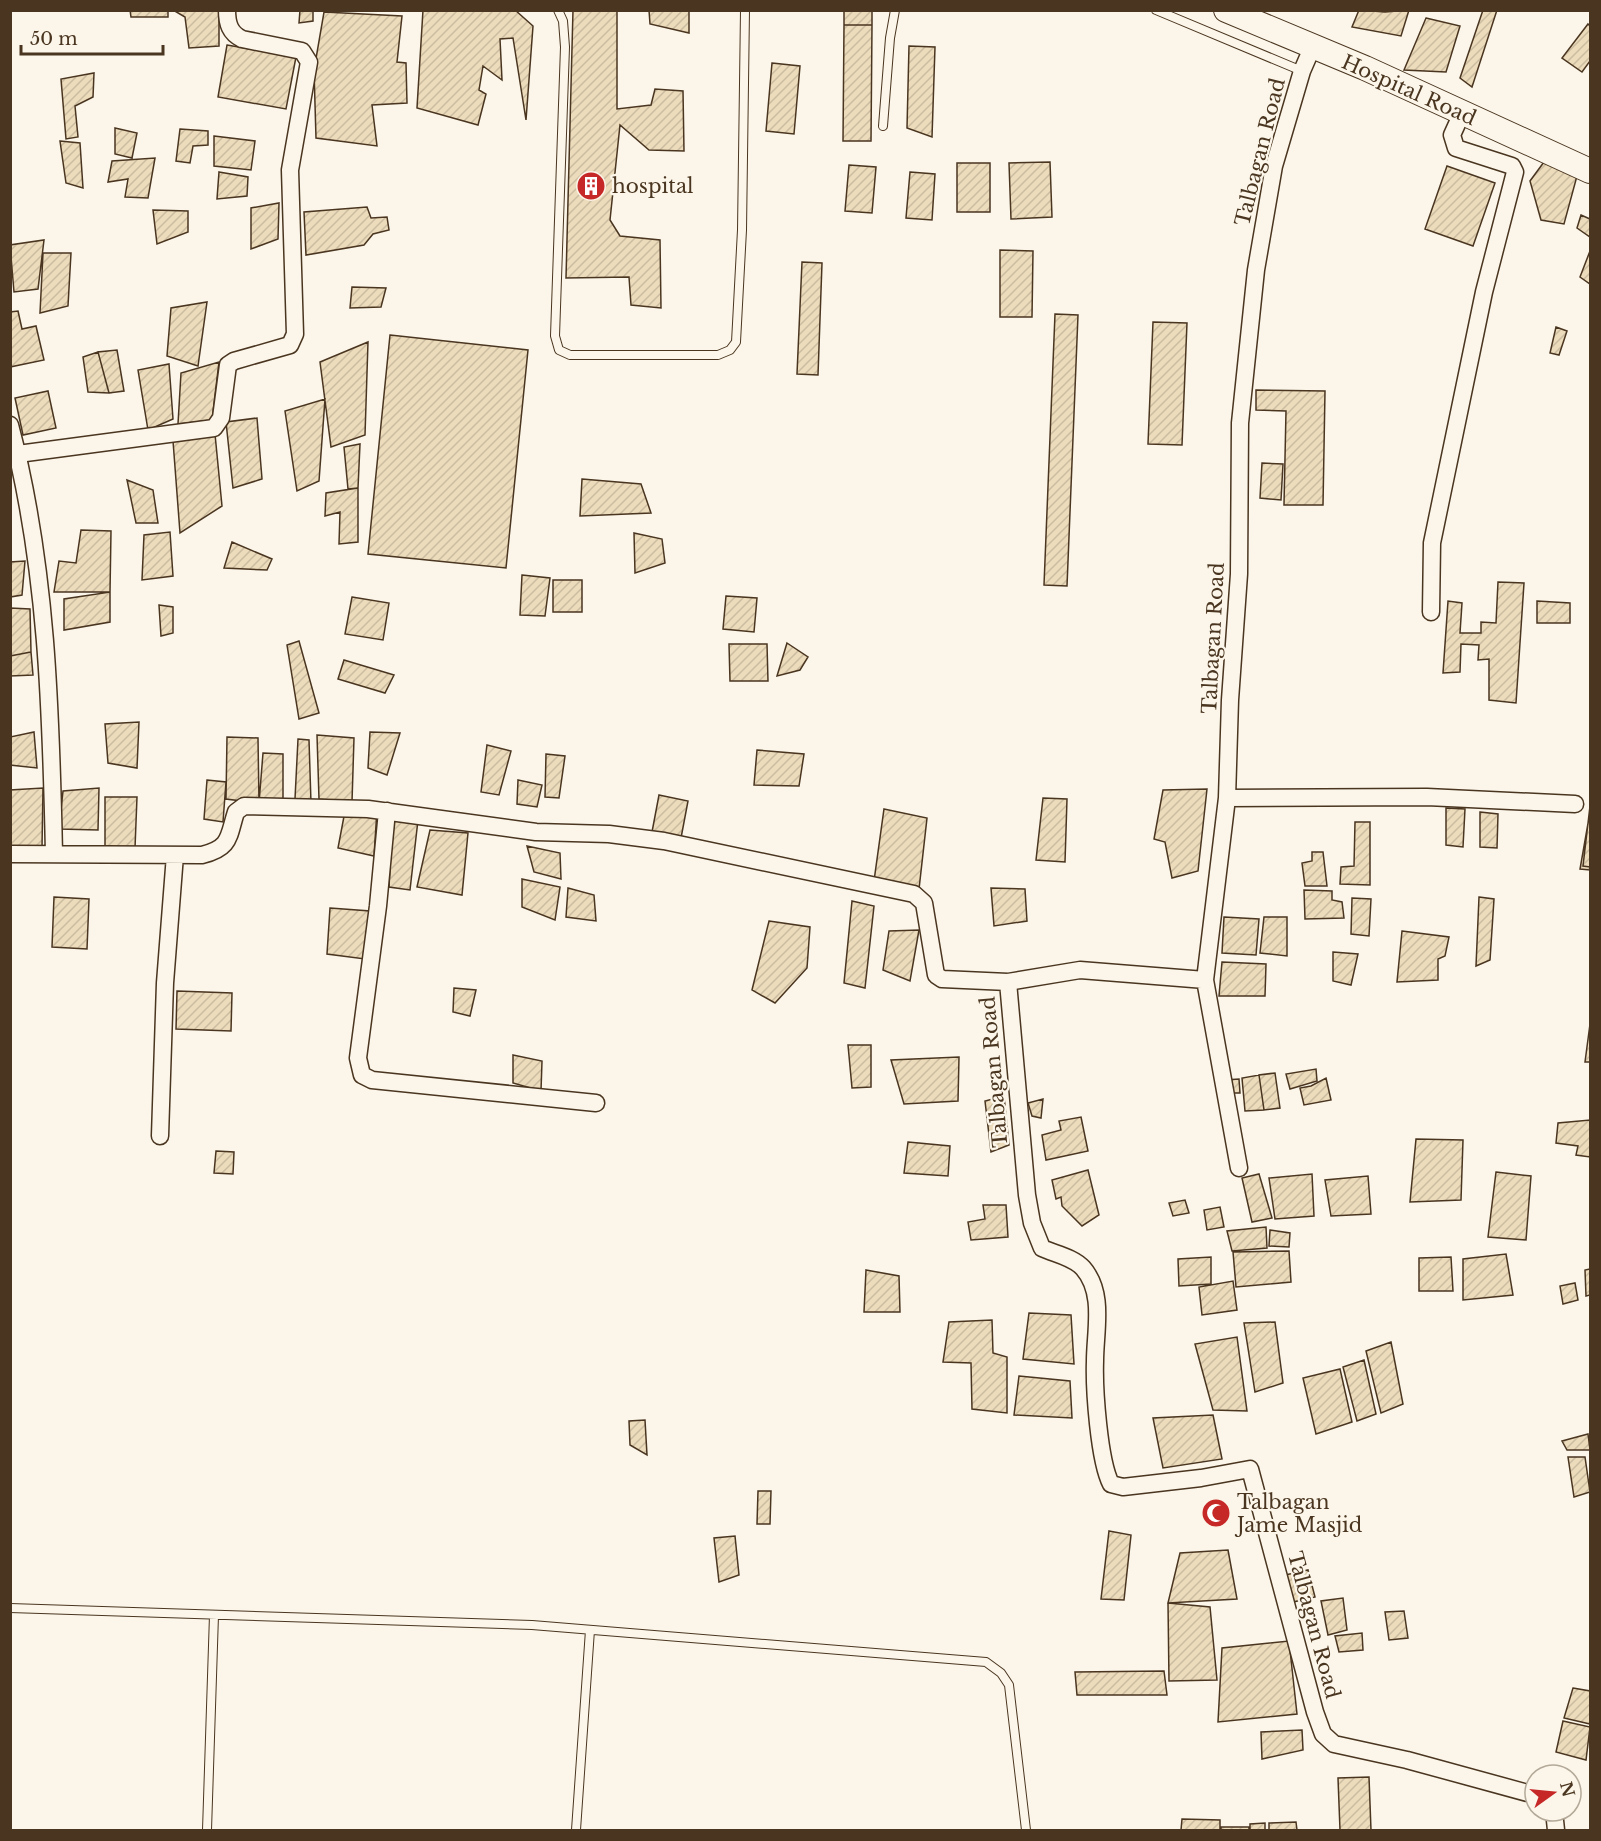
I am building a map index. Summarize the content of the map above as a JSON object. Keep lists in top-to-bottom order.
{
  "streets": {
    "main road": ["Hospital Road"],
    "street": ["Talbagan Road"]
  },
  "crossings": [
    ["Hospital Road", "Talbagan Road"]
  ],
  "places": {
    "building": ["hospital"],
    "mosque": ["Talbagan Jame Masjid"]
  },
  "scale_bar": "50 m",
  "north": "right"
}
